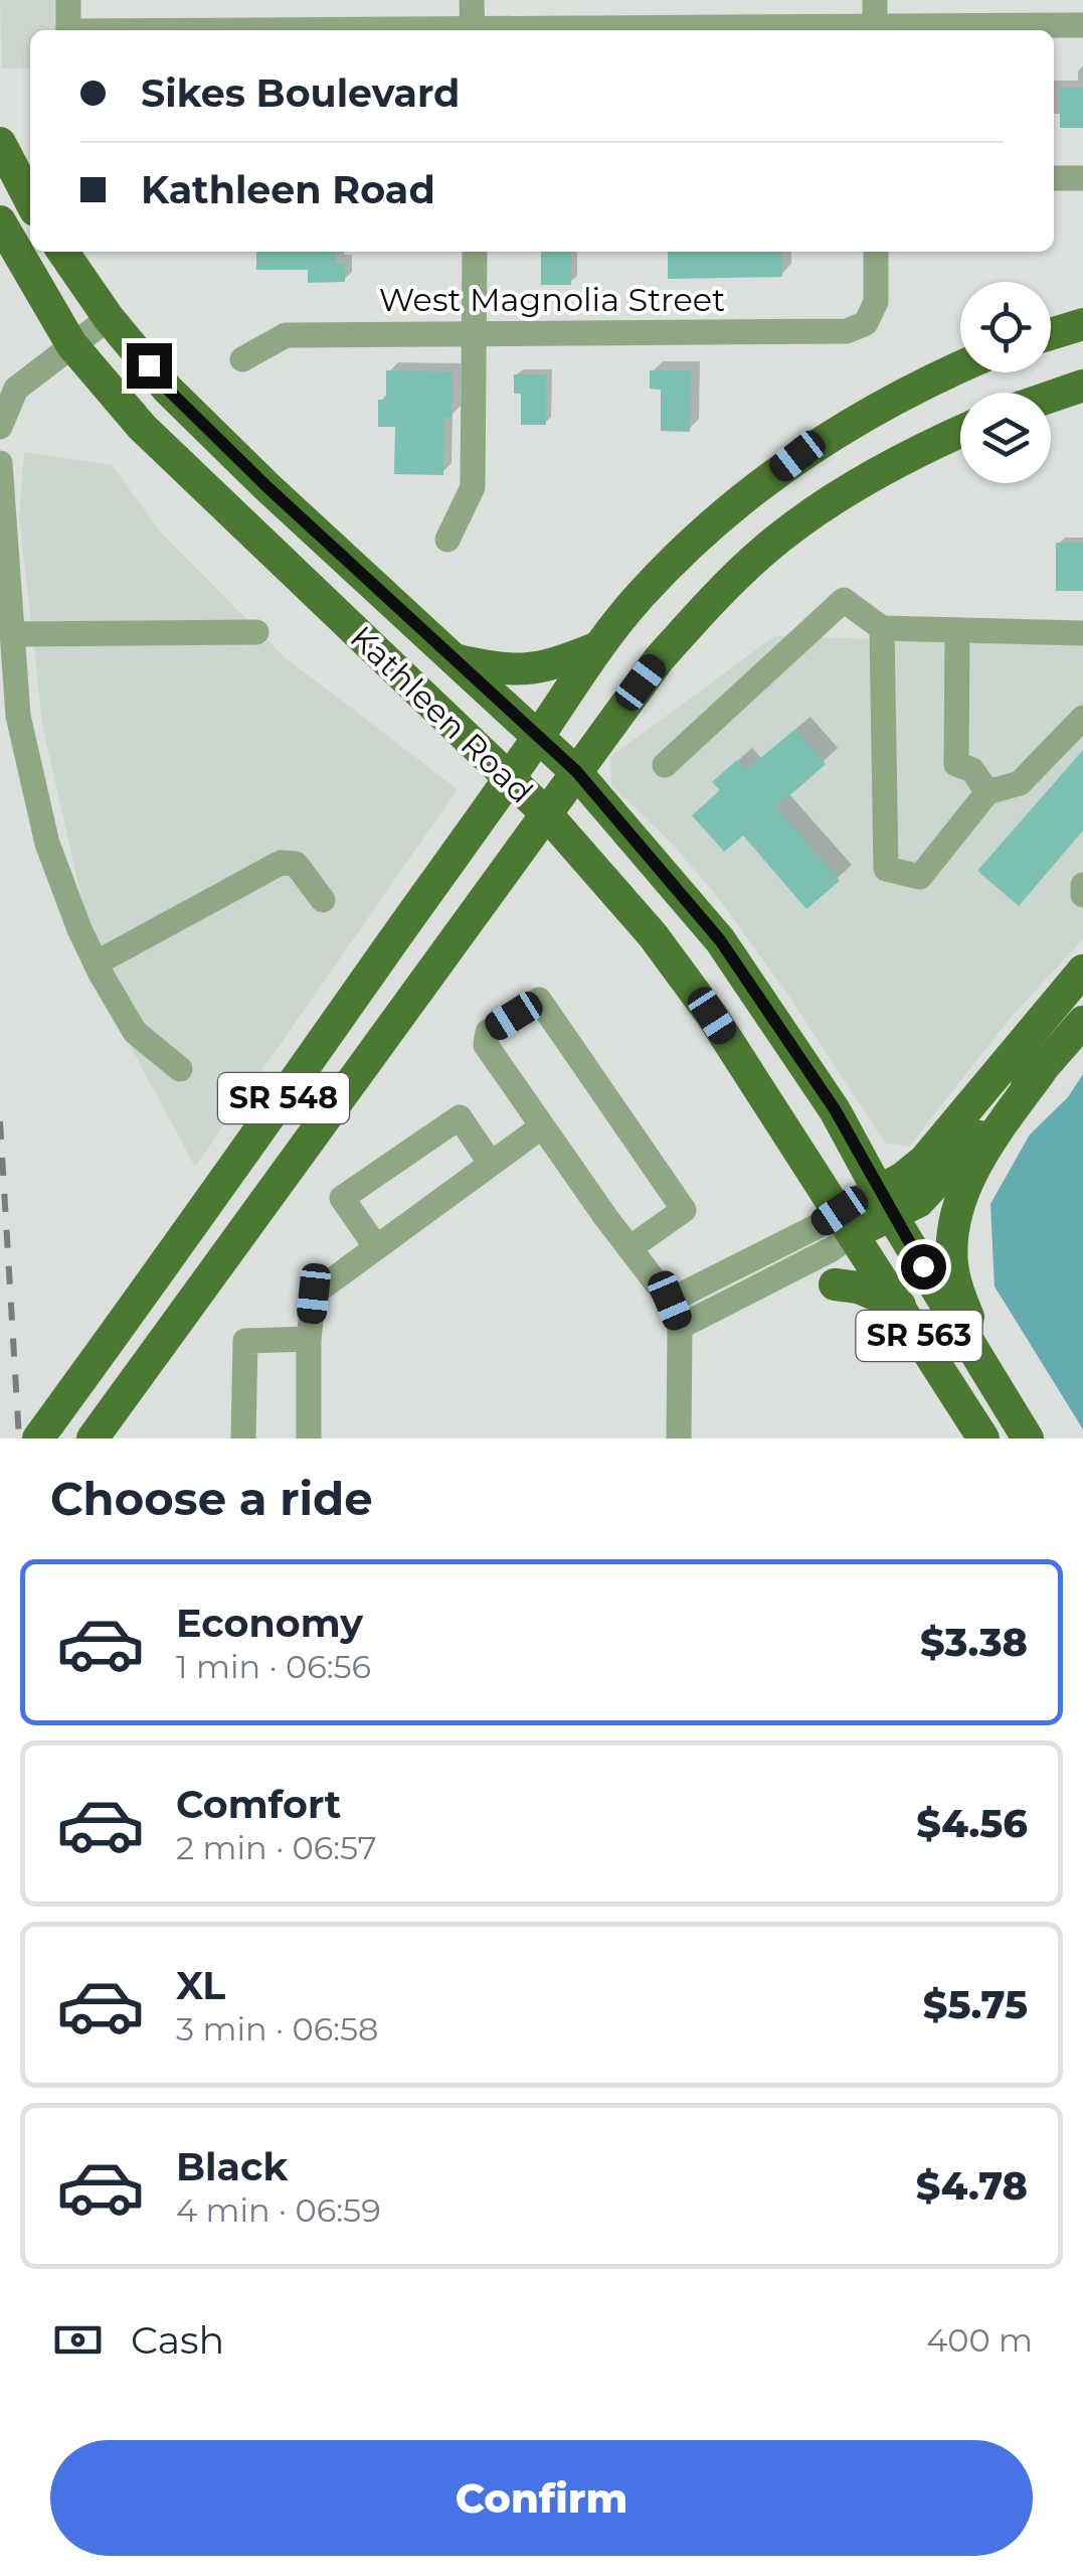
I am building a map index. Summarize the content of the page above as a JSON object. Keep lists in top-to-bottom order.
{
  "streets": {
    "main road": ["Kathleen Road", "SR 548", "SR 563"],
    "street": ["West Magnolia Street"]
  },
  "crossings": [
    ["Kathleen Road", "SR 548"],
    ["Kathleen Road", "SR 563"]
  ],
  "page": {
    "banner": ["Sikes Boulevard", "Kathleen Road"],
    "heading": "Choose a ride",
    "list": [
      {
        "name": "Economy",
        "note": "1 min · 06:56",
        "value": "$3.38"
      },
      {
        "name": "Comfort",
        "note": "2 min · 06:57",
        "value": "$4.56"
      },
      {
        "name": "XL",
        "note": "3 min · 06:58",
        "value": "$5.75"
      },
      {
        "name": "Black",
        "note": "4 min · 06:59",
        "value": "$4.78"
      }
    ],
    "pay": ["Cash", "400 m"],
    "buttons": "Confirm"
  }
}
